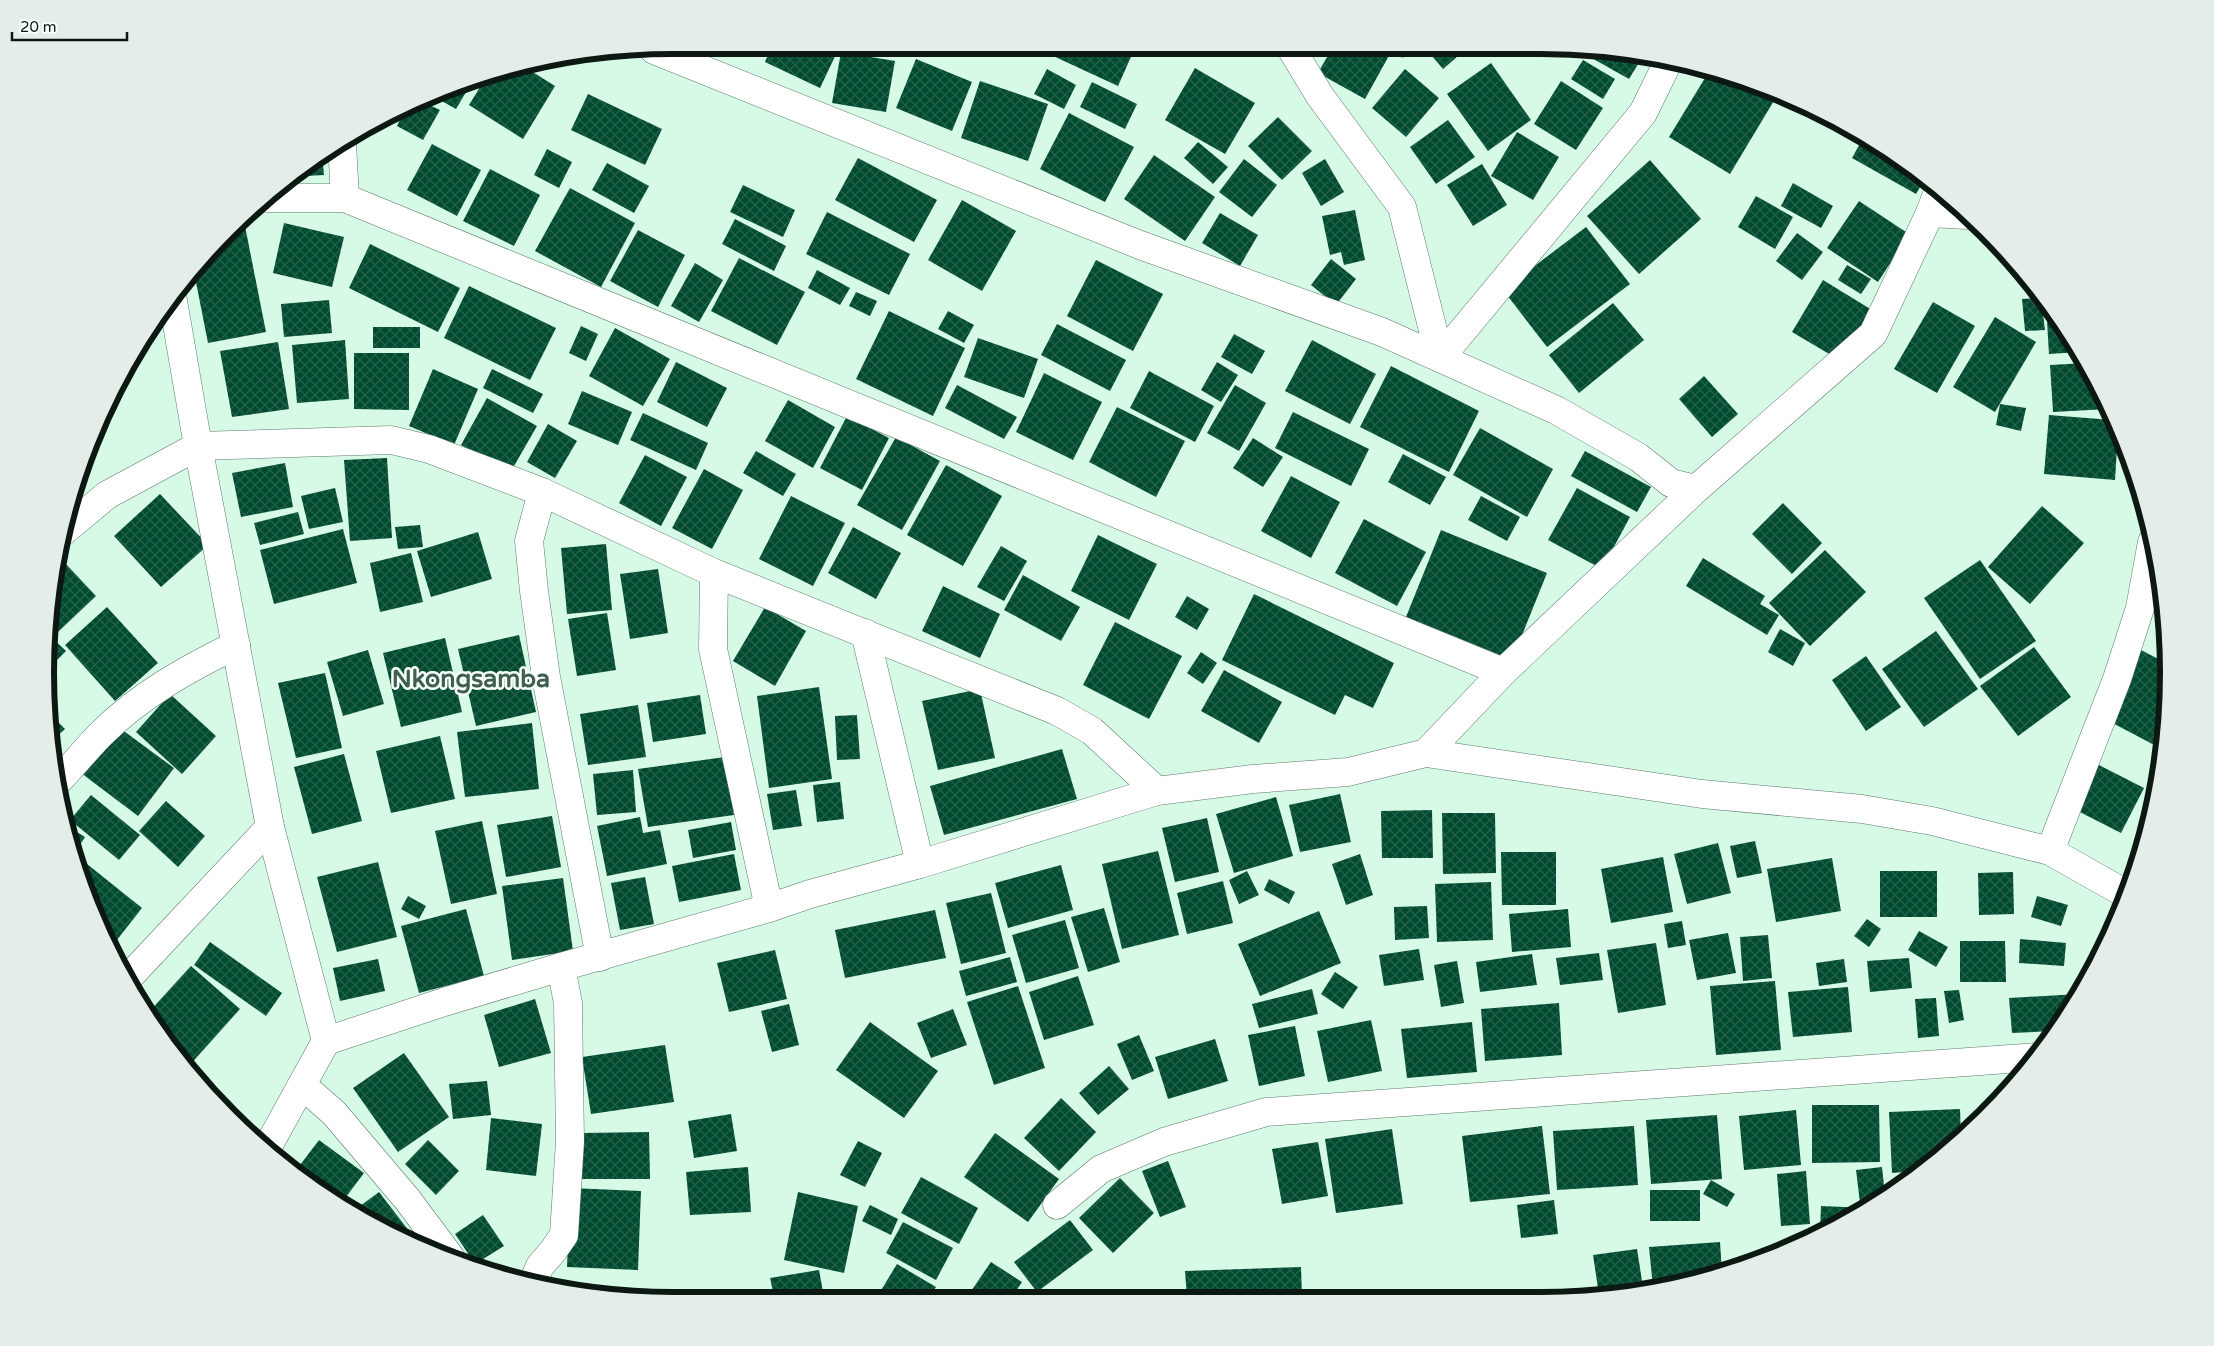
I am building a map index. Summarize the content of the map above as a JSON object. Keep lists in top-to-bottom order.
{
  "districts": ["Nkongsamba"],
  "scale_bar": "20 m"
}
